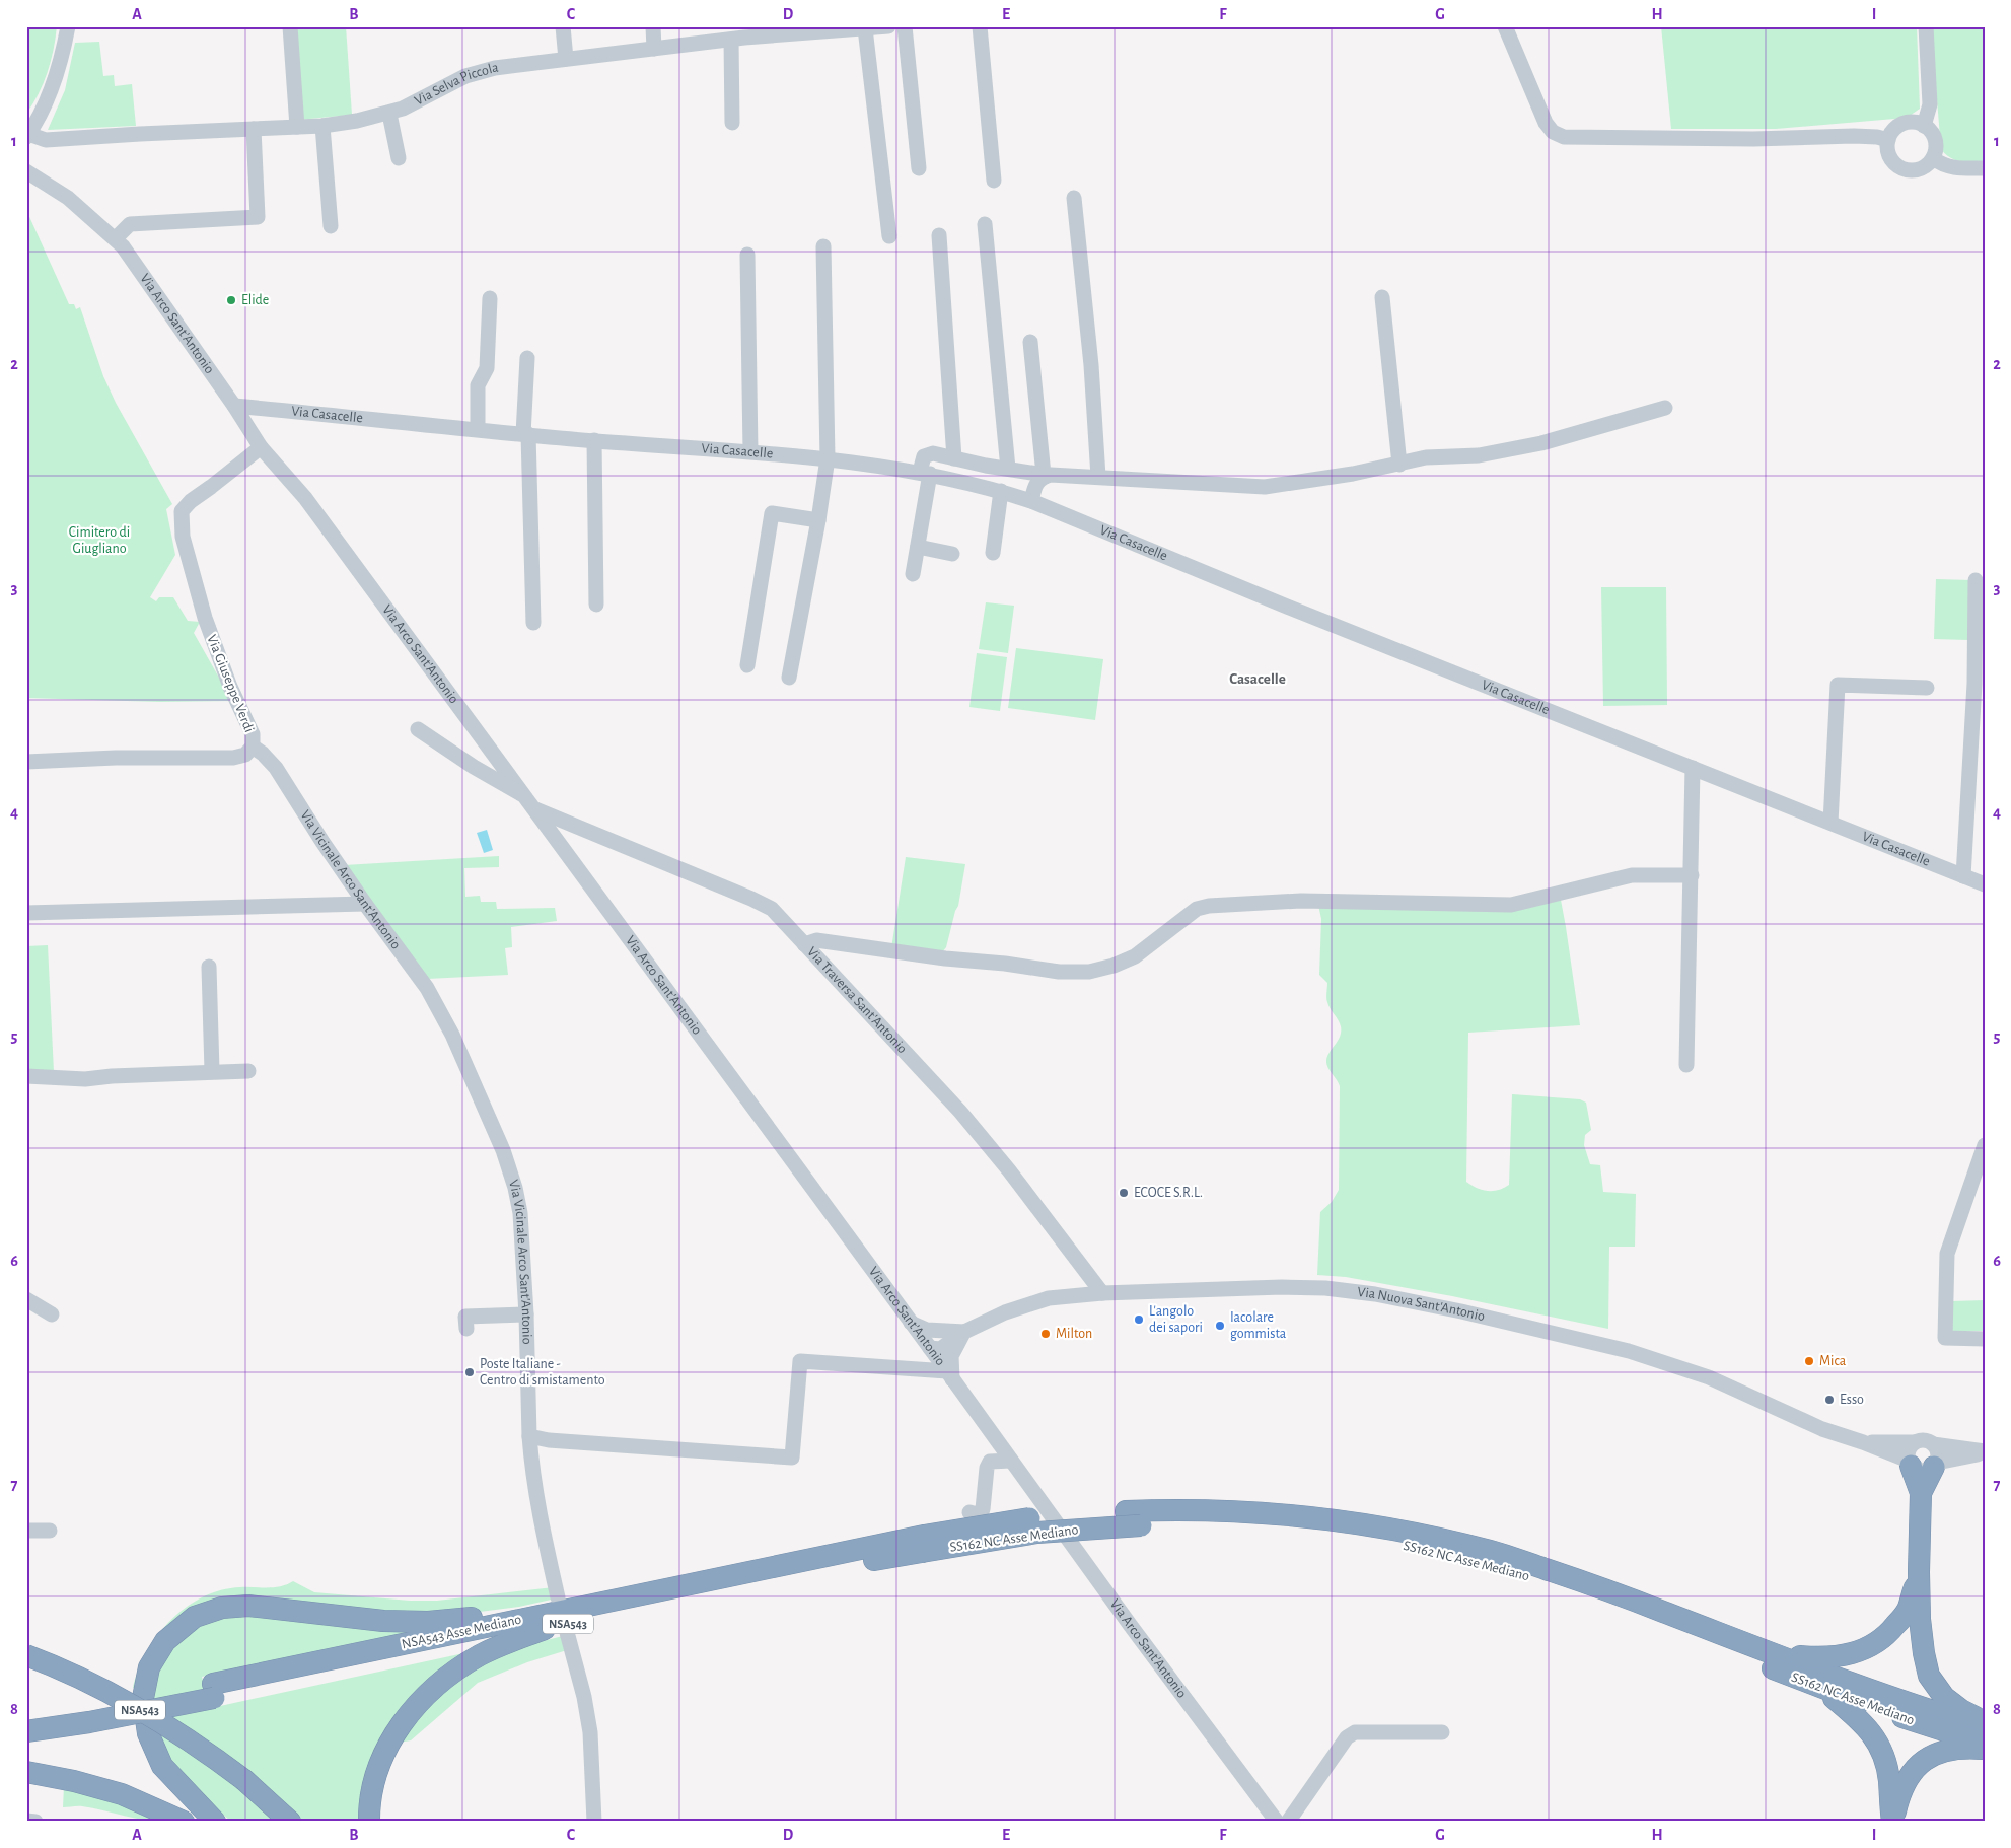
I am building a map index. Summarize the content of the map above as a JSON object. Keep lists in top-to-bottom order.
{
  "streets": {
    "highway": ["SS162 NC Asse Mediano", "NSA543", "NSA543 Asse Mediano"],
    "street": [
      "Via Selva Piccola",
      "Via Arco Sant'Antonio",
      "Via Casacelle",
      "Via Giuseppe Verdi",
      "Via Vicinale Arco Sant'Antonio",
      "Via Traversa Sant'Antonio",
      "Via Nuova Sant'Antonio"
    ]
  },
  "crossings": [
    ["Via Arco Sant'Antonio", "Via Casacelle"],
    ["Via Arco Sant'Antonio", "Via Giuseppe Verdi"],
    ["Via Arco Sant'Antonio", "Via Traversa Sant'Antonio"],
    ["Via Arco Sant'Antonio", "Via Nuova Sant'Antonio"],
    ["Via Giuseppe Verdi", "Via Vicinale Arco Sant'Antonio"],
    ["Via Traversa Sant'Antonio", "Via Nuova Sant'Antonio"],
    ["SS162 NC Asse Mediano", "NSA543 Asse Mediano"],
    ["NSA543", "NSA543 Asse Mediano"]
  ],
  "districts": ["Casacelle"],
  "parks": ["Cimitero di Giugliano"],
  "places": [
    "Elide",
    "ECOCE S.R.L.",
    "L'angolo dei sapori",
    "Iacolare gommista",
    "Milton",
    "Mica",
    "Poste Italiane - Centro di smistamento",
    "Esso"
  ],
  "grid": {
    "columns": [
      "A",
      "B",
      "C",
      "D",
      "E",
      "F",
      "G",
      "H",
      "I"
    ],
    "rows": [
      "1",
      "2",
      "3",
      "4",
      "5",
      "6",
      "7",
      "8"
    ]
  }
}
